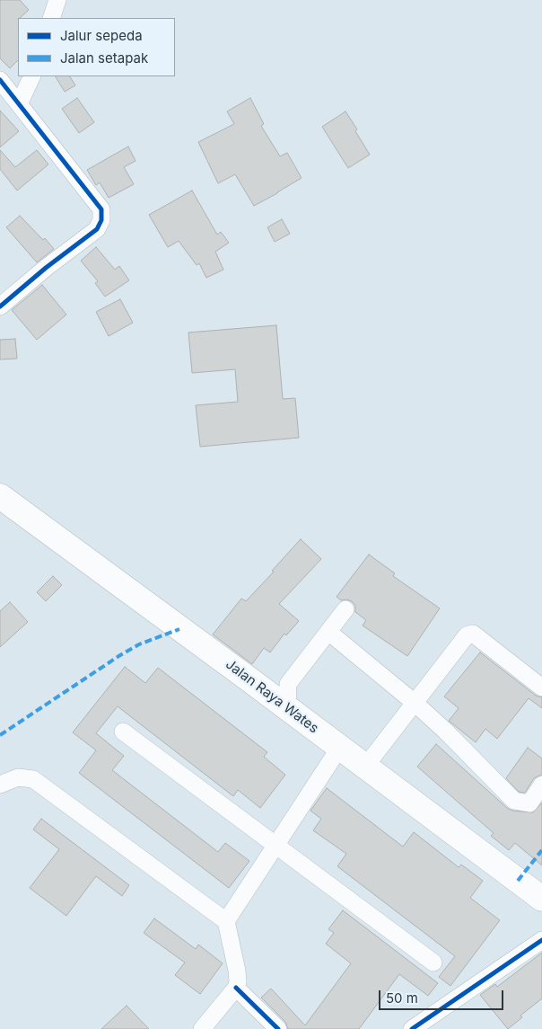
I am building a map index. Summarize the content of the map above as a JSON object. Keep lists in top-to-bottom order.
{
  "streets": {
    "highway": ["Jalan Raya Wates"]
  },
  "legend": ["Jalur sepeda", "Jalan setapak"],
  "scale_bar": "50 m"
}
